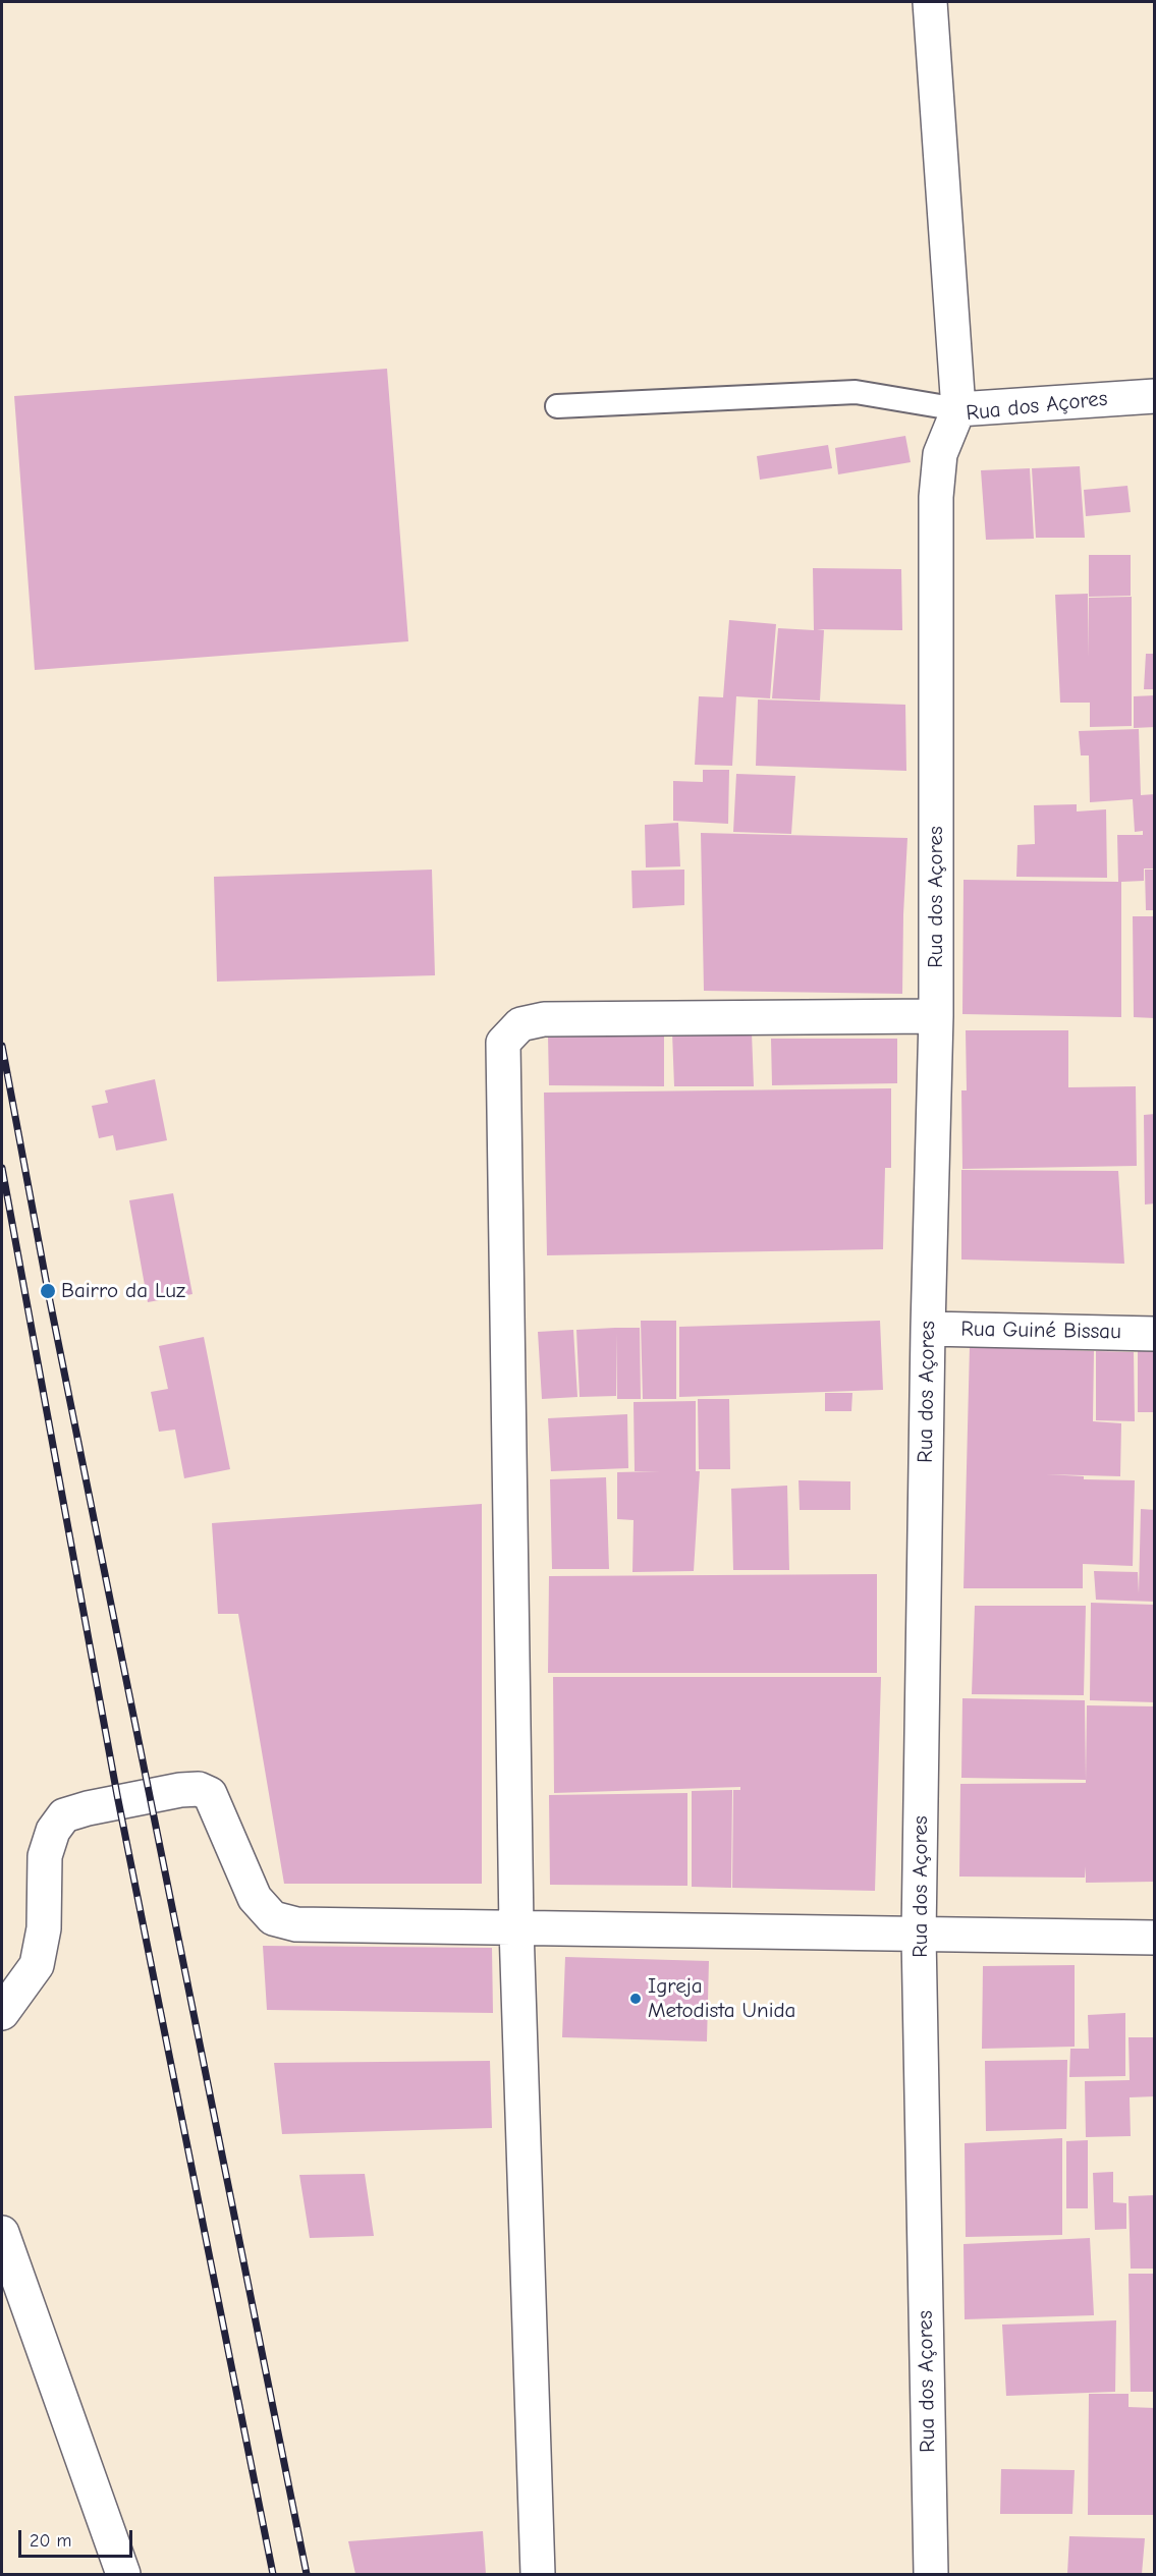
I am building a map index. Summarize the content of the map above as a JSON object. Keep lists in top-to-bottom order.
{
  "streets": {
    "street": ["Rua dos Açores", "Rua Guiné Bissau"]
  },
  "crossings": [
    ["Rua dos Açores", "Rua Guiné Bissau"]
  ],
  "places": ["Bairro da Luz", "Igreja Metodista Unida"],
  "scale_bar": "20 m"
}
